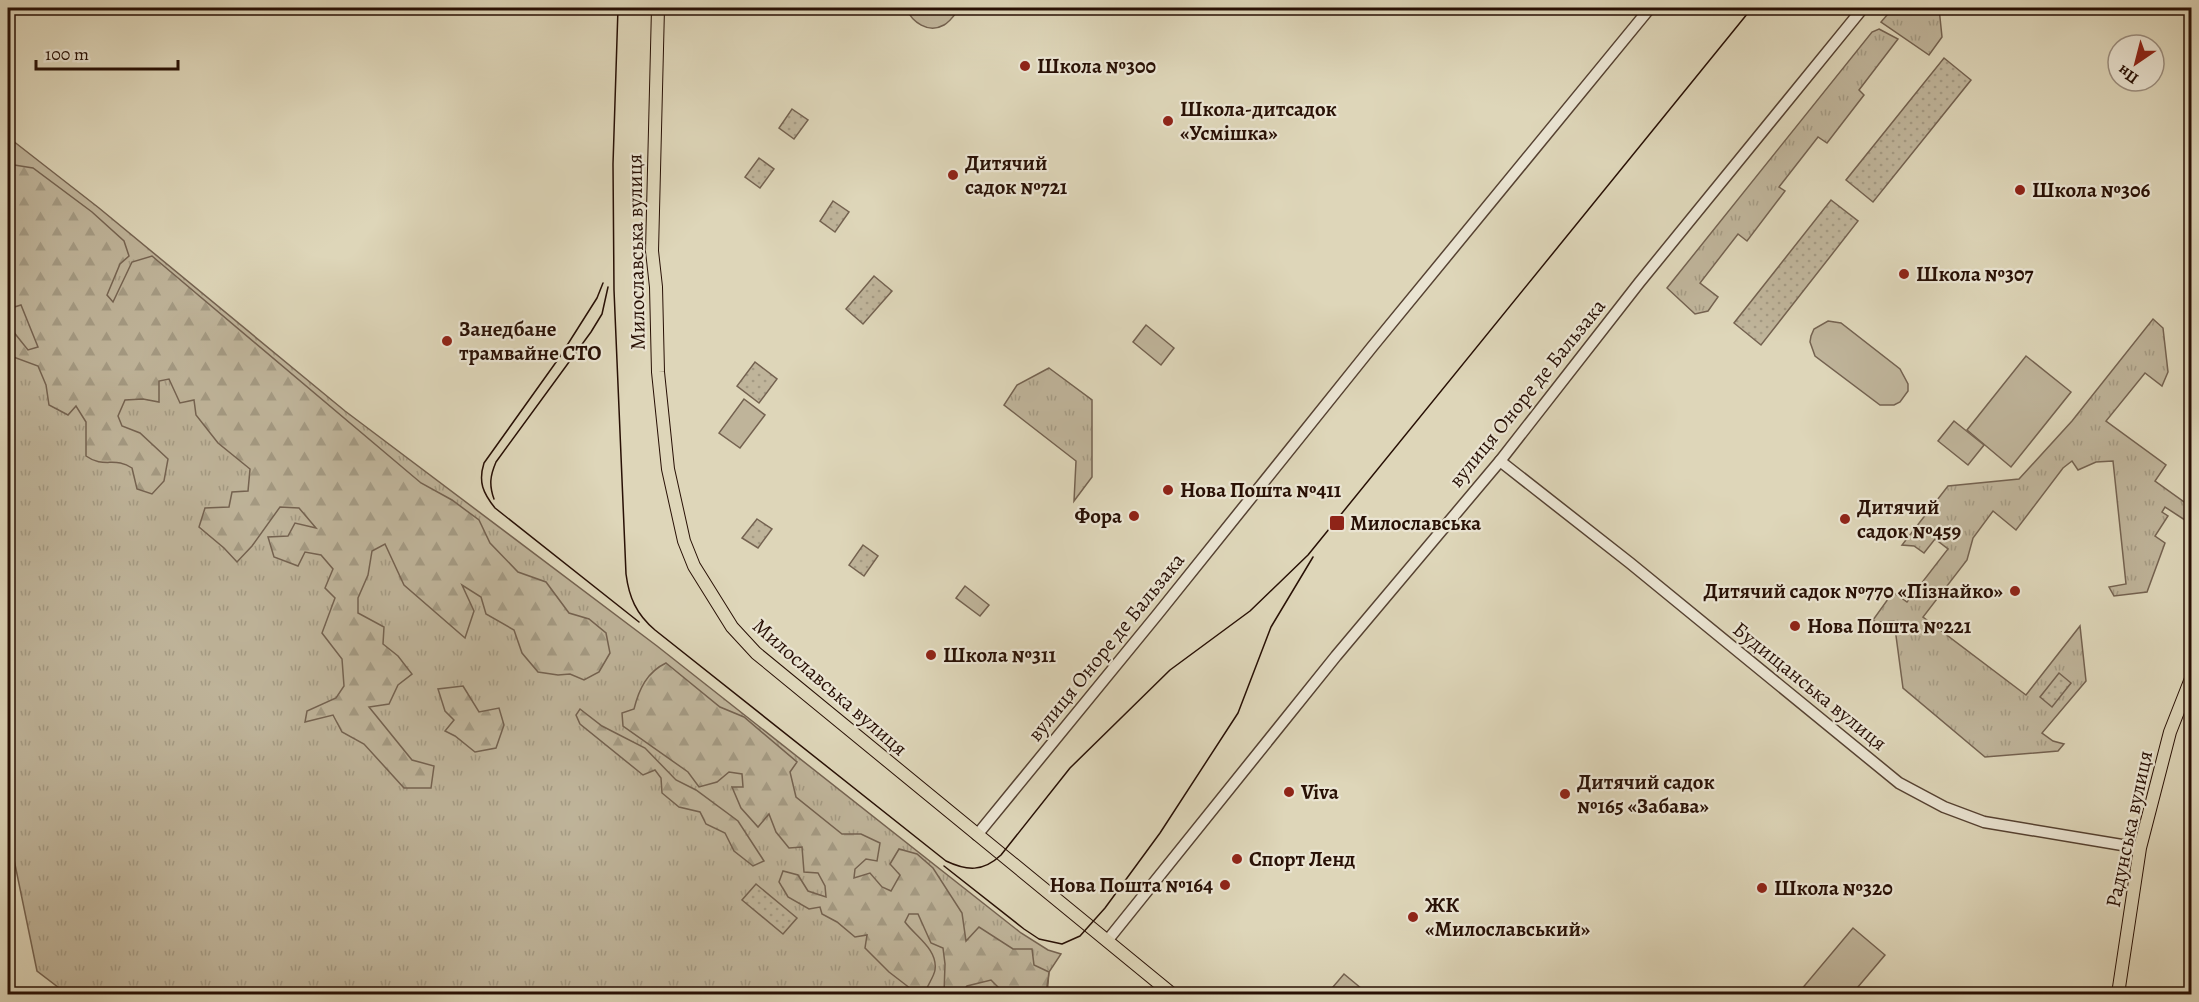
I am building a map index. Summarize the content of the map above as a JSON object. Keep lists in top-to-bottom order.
{
  "streets": {
    "main road": ["Милославська вулиця", "Радунська вулиця"],
    "street": ["вулиця Оноре де Бальзака", "Будищанська вулиця"]
  },
  "crossings": [
    ["Милославська вулиця", "вулиця Оноре де Бальзака"],
    ["вулиця Оноре де Бальзака", "Будищанська вулиця"],
    ["Будищанська вулиця", "Радунська вулиця"]
  ],
  "places": {
    "other": [
      "Школа №300",
      "Школа-дитсадок «Усмішка»",
      "Дитячий садок №721",
      "Школа №306",
      "Школа №307",
      "Занедбане трамвайне СТО",
      "Нова Пошта №411",
      "Фора",
      "Дитячий садок №459",
      "Дитячий садок №770 «Пізнайко»",
      "Нова Пошта №221",
      "Школа №311",
      "Viva",
      "Дитячий садок №165 «Забава»",
      "Спорт Ленд",
      "Нова Пошта №164",
      "Школа №320",
      "ЖК «Милославський»"
    ],
    "transit": ["Милославська"]
  },
  "scale_bar": "100 m",
  "north": "bottom left"
}
